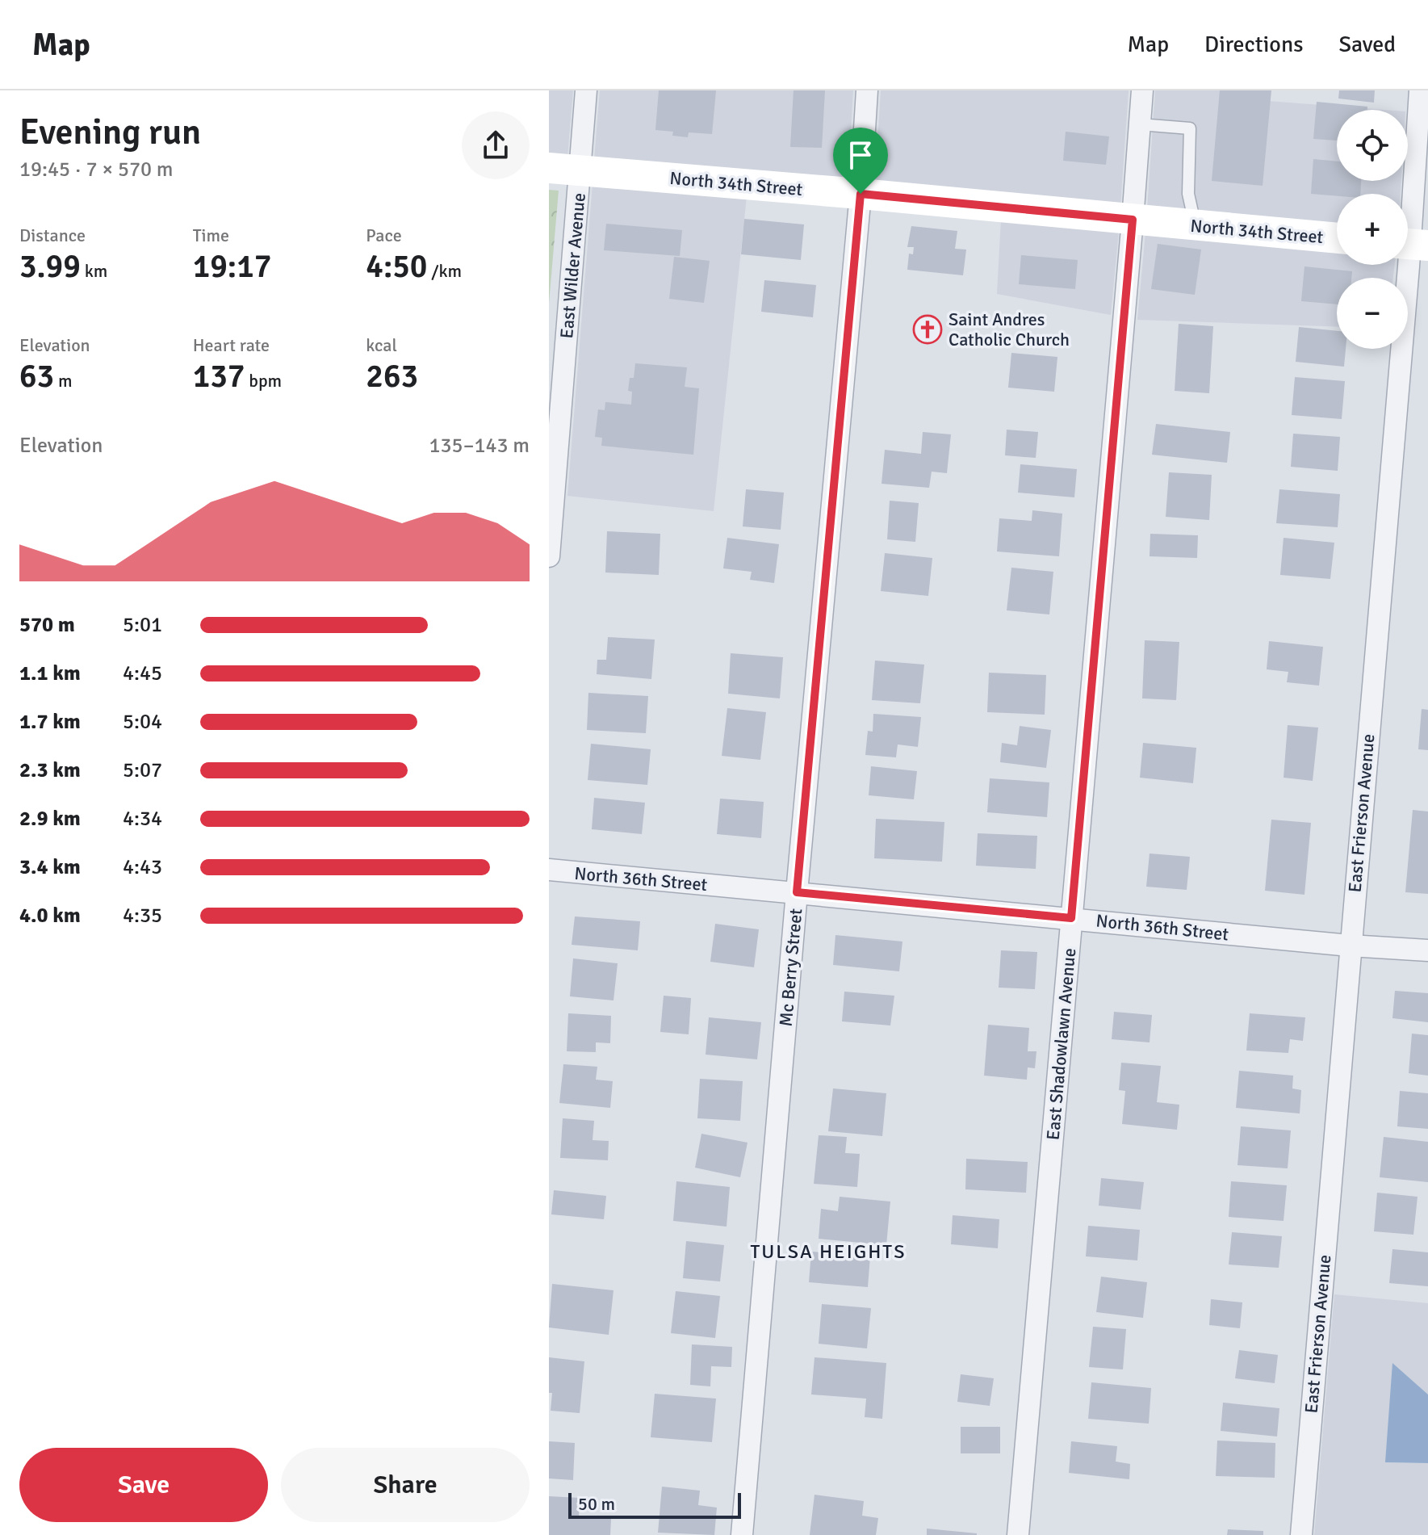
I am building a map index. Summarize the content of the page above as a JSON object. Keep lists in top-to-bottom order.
{
  "streets": {
    "street": [
      "North 34th Street",
      "East Wilder Avenue",
      "East Frierson Avenue",
      "North 36th Street",
      "Mc Berry Street",
      "East Shadowlawn Avenue"
    ]
  },
  "crossings": [
    ["North 34th Street", "East Wilder Avenue"],
    ["North 34th Street", "Mc Berry Street"],
    ["North 34th Street", "East Shadowlawn Avenue"],
    ["East Frierson Avenue", "North 36th Street"],
    ["North 36th Street", "Mc Berry Street"],
    ["North 36th Street", "East Shadowlawn Avenue"]
  ],
  "districts": ["TULSA HEIGHTS"],
  "places": {
    "church": ["Saint Andres Catholic Church"]
  },
  "scale_bar": "50 m",
  "page": {
    "header": "Map",
    "nav": ["Map", "Directions", "Saved"],
    "heading": ["Evening run", "19:45 · 7 × 570 m"],
    "map_buttons": ["+", "−"],
    "stats": [
      ["Distance", "3.99 km"],
      ["Time", "19:17"],
      ["Pace", "4:50 /km"],
      ["Elevation", "63 m"],
      ["Heart rate", "137 bpm"],
      ["kcal", "263"]
    ],
    "chart": ["Elevation", "135–143 m"],
    "list": [
      {
        "name": "570 m",
        "note": "5:01"
      },
      {
        "name": "1.1 km",
        "note": "4:45"
      },
      {
        "name": "1.7 km",
        "note": "5:04"
      },
      {
        "name": "2.3 km",
        "note": "5:07"
      },
      {
        "name": "2.9 km",
        "note": "4:34"
      },
      {
        "name": "3.4 km",
        "note": "4:43"
      },
      {
        "name": "4.0 km",
        "note": "4:35"
      }
    ],
    "buttons": ["Save", "Share"],
    "scale": "50 m"
  }
}
